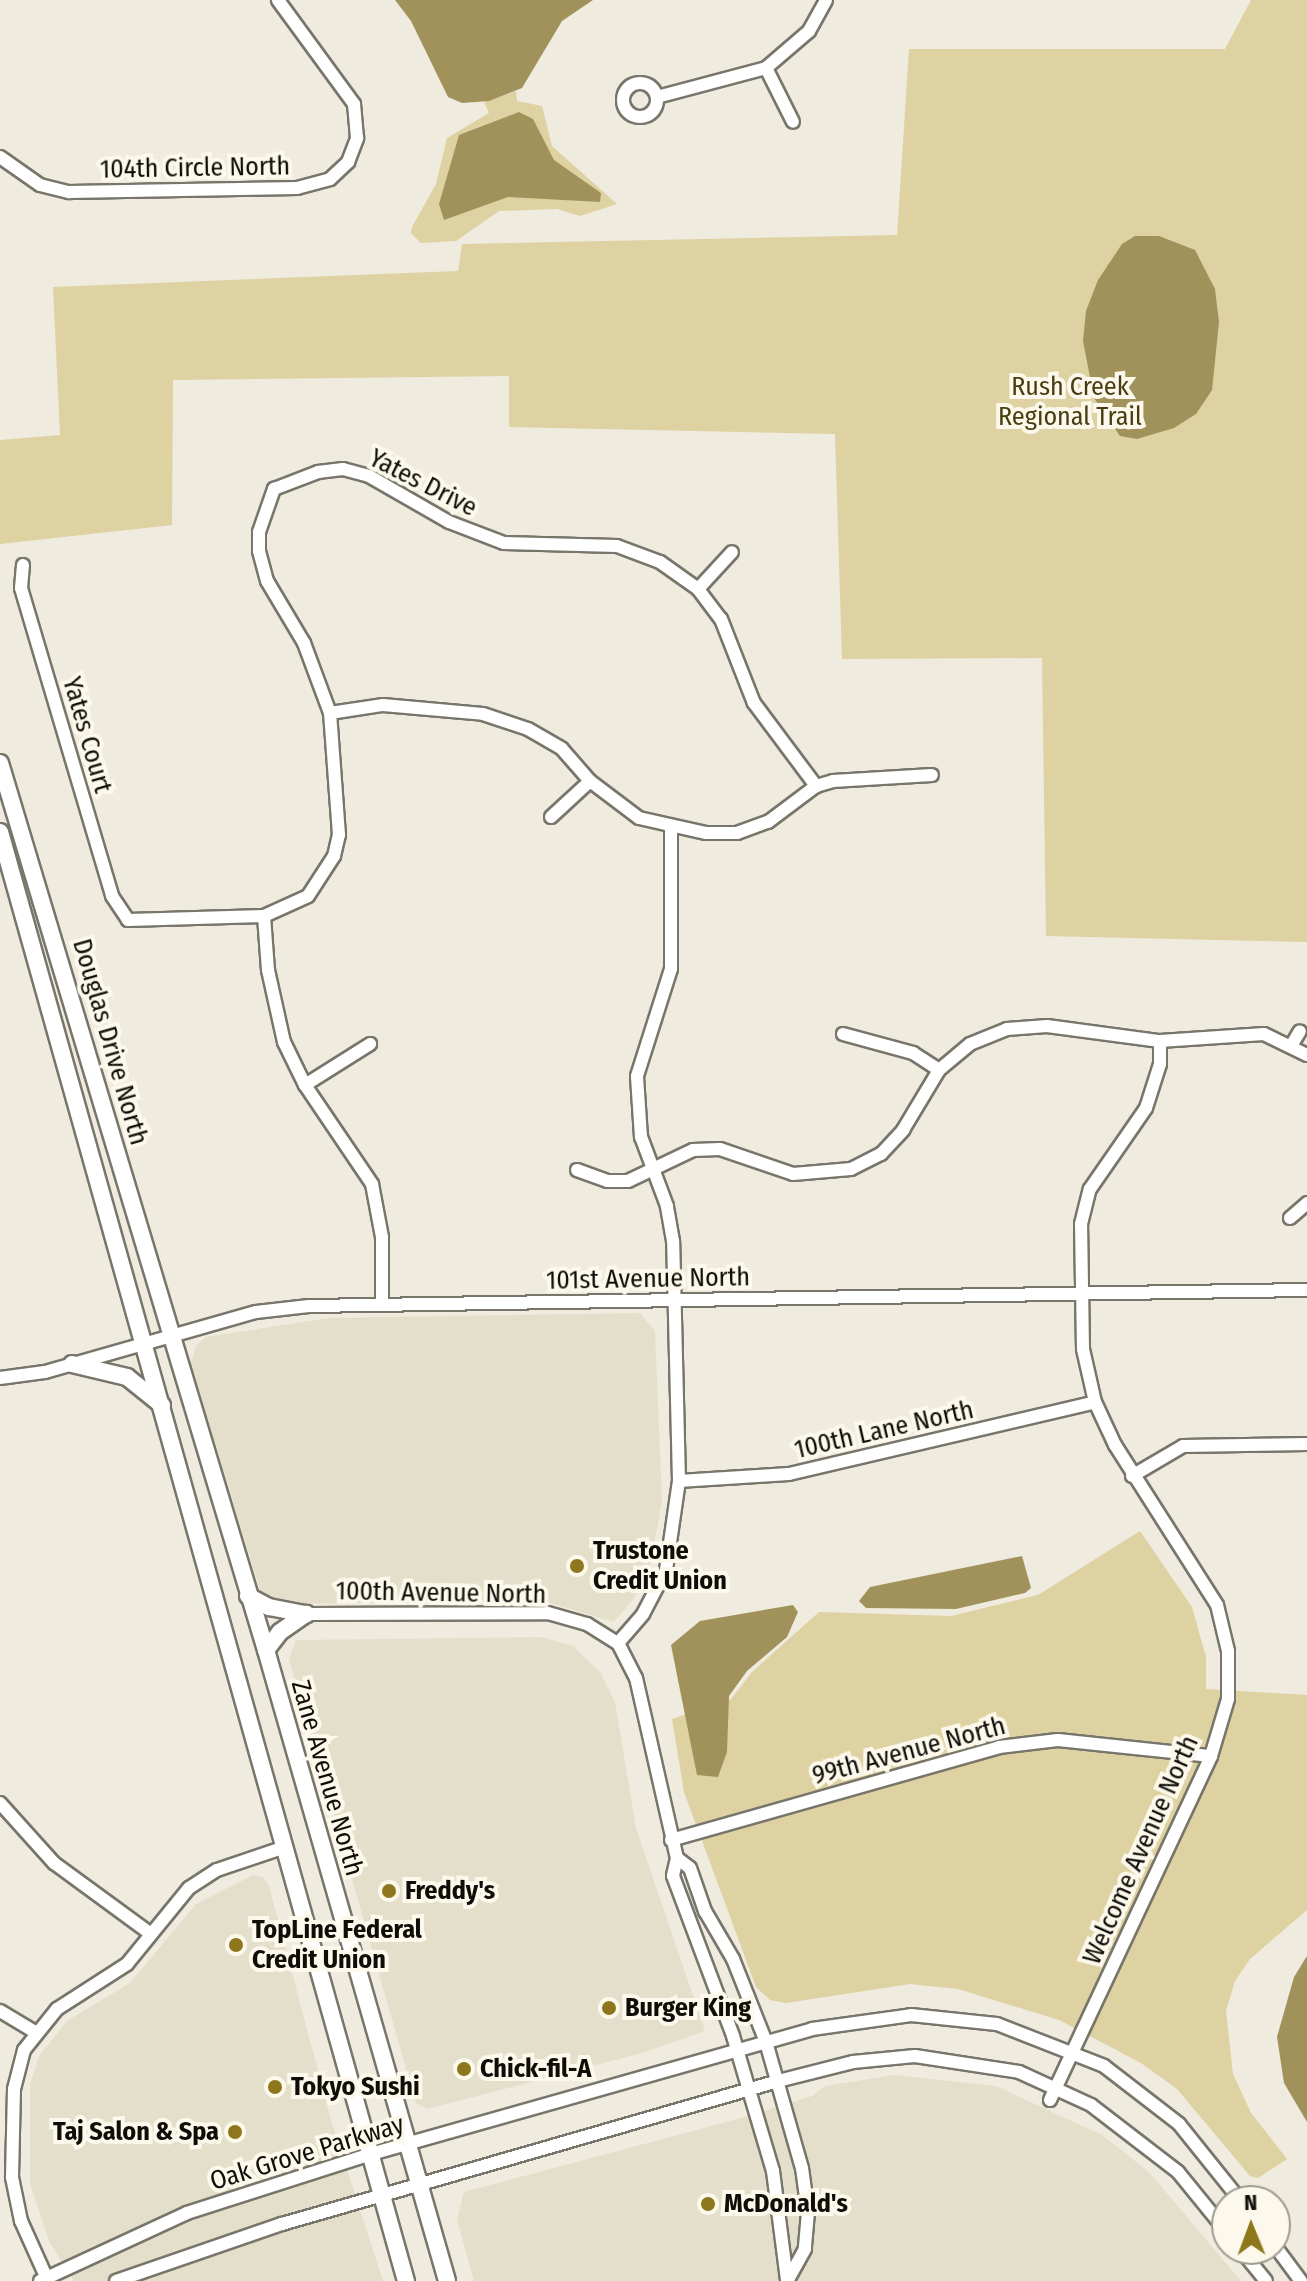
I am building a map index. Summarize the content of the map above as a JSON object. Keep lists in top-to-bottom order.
{
  "streets": {
    "main road": ["Douglas Drive North", "Zane Avenue North"],
    "street": [
      "104th Circle North",
      "Yates Drive",
      "Yates Court",
      "101st Avenue North",
      "100th Lane North",
      "100th Avenue North",
      "99th Avenue North",
      "Welcome Avenue North",
      "Oak Grove Parkway"
    ]
  },
  "crossings": [
    ["Yates Drive", "Yates Court"],
    ["Douglas Drive North", "101st Avenue North"],
    ["Douglas Drive North", "Zane Avenue North"],
    ["101st Avenue North", "Zane Avenue North"],
    ["101st Avenue North", "Welcome Avenue North"],
    ["100th Lane North", "Welcome Avenue North"],
    ["99th Avenue North", "Welcome Avenue North"],
    ["Zane Avenue North", "Oak Grove Parkway"],
    ["Welcome Avenue North", "Oak Grove Parkway"]
  ],
  "parks": ["Rush Creek Regional Trail"],
  "places": [
    "Trustone Credit Union",
    "Freddy's",
    "TopLine Federal Credit Union",
    "Burger King",
    "Chick-fil-A",
    "Tokyo Sushi",
    "Taj Salon & Spa",
    "McDonald's"
  ],
  "north": "top"
}
